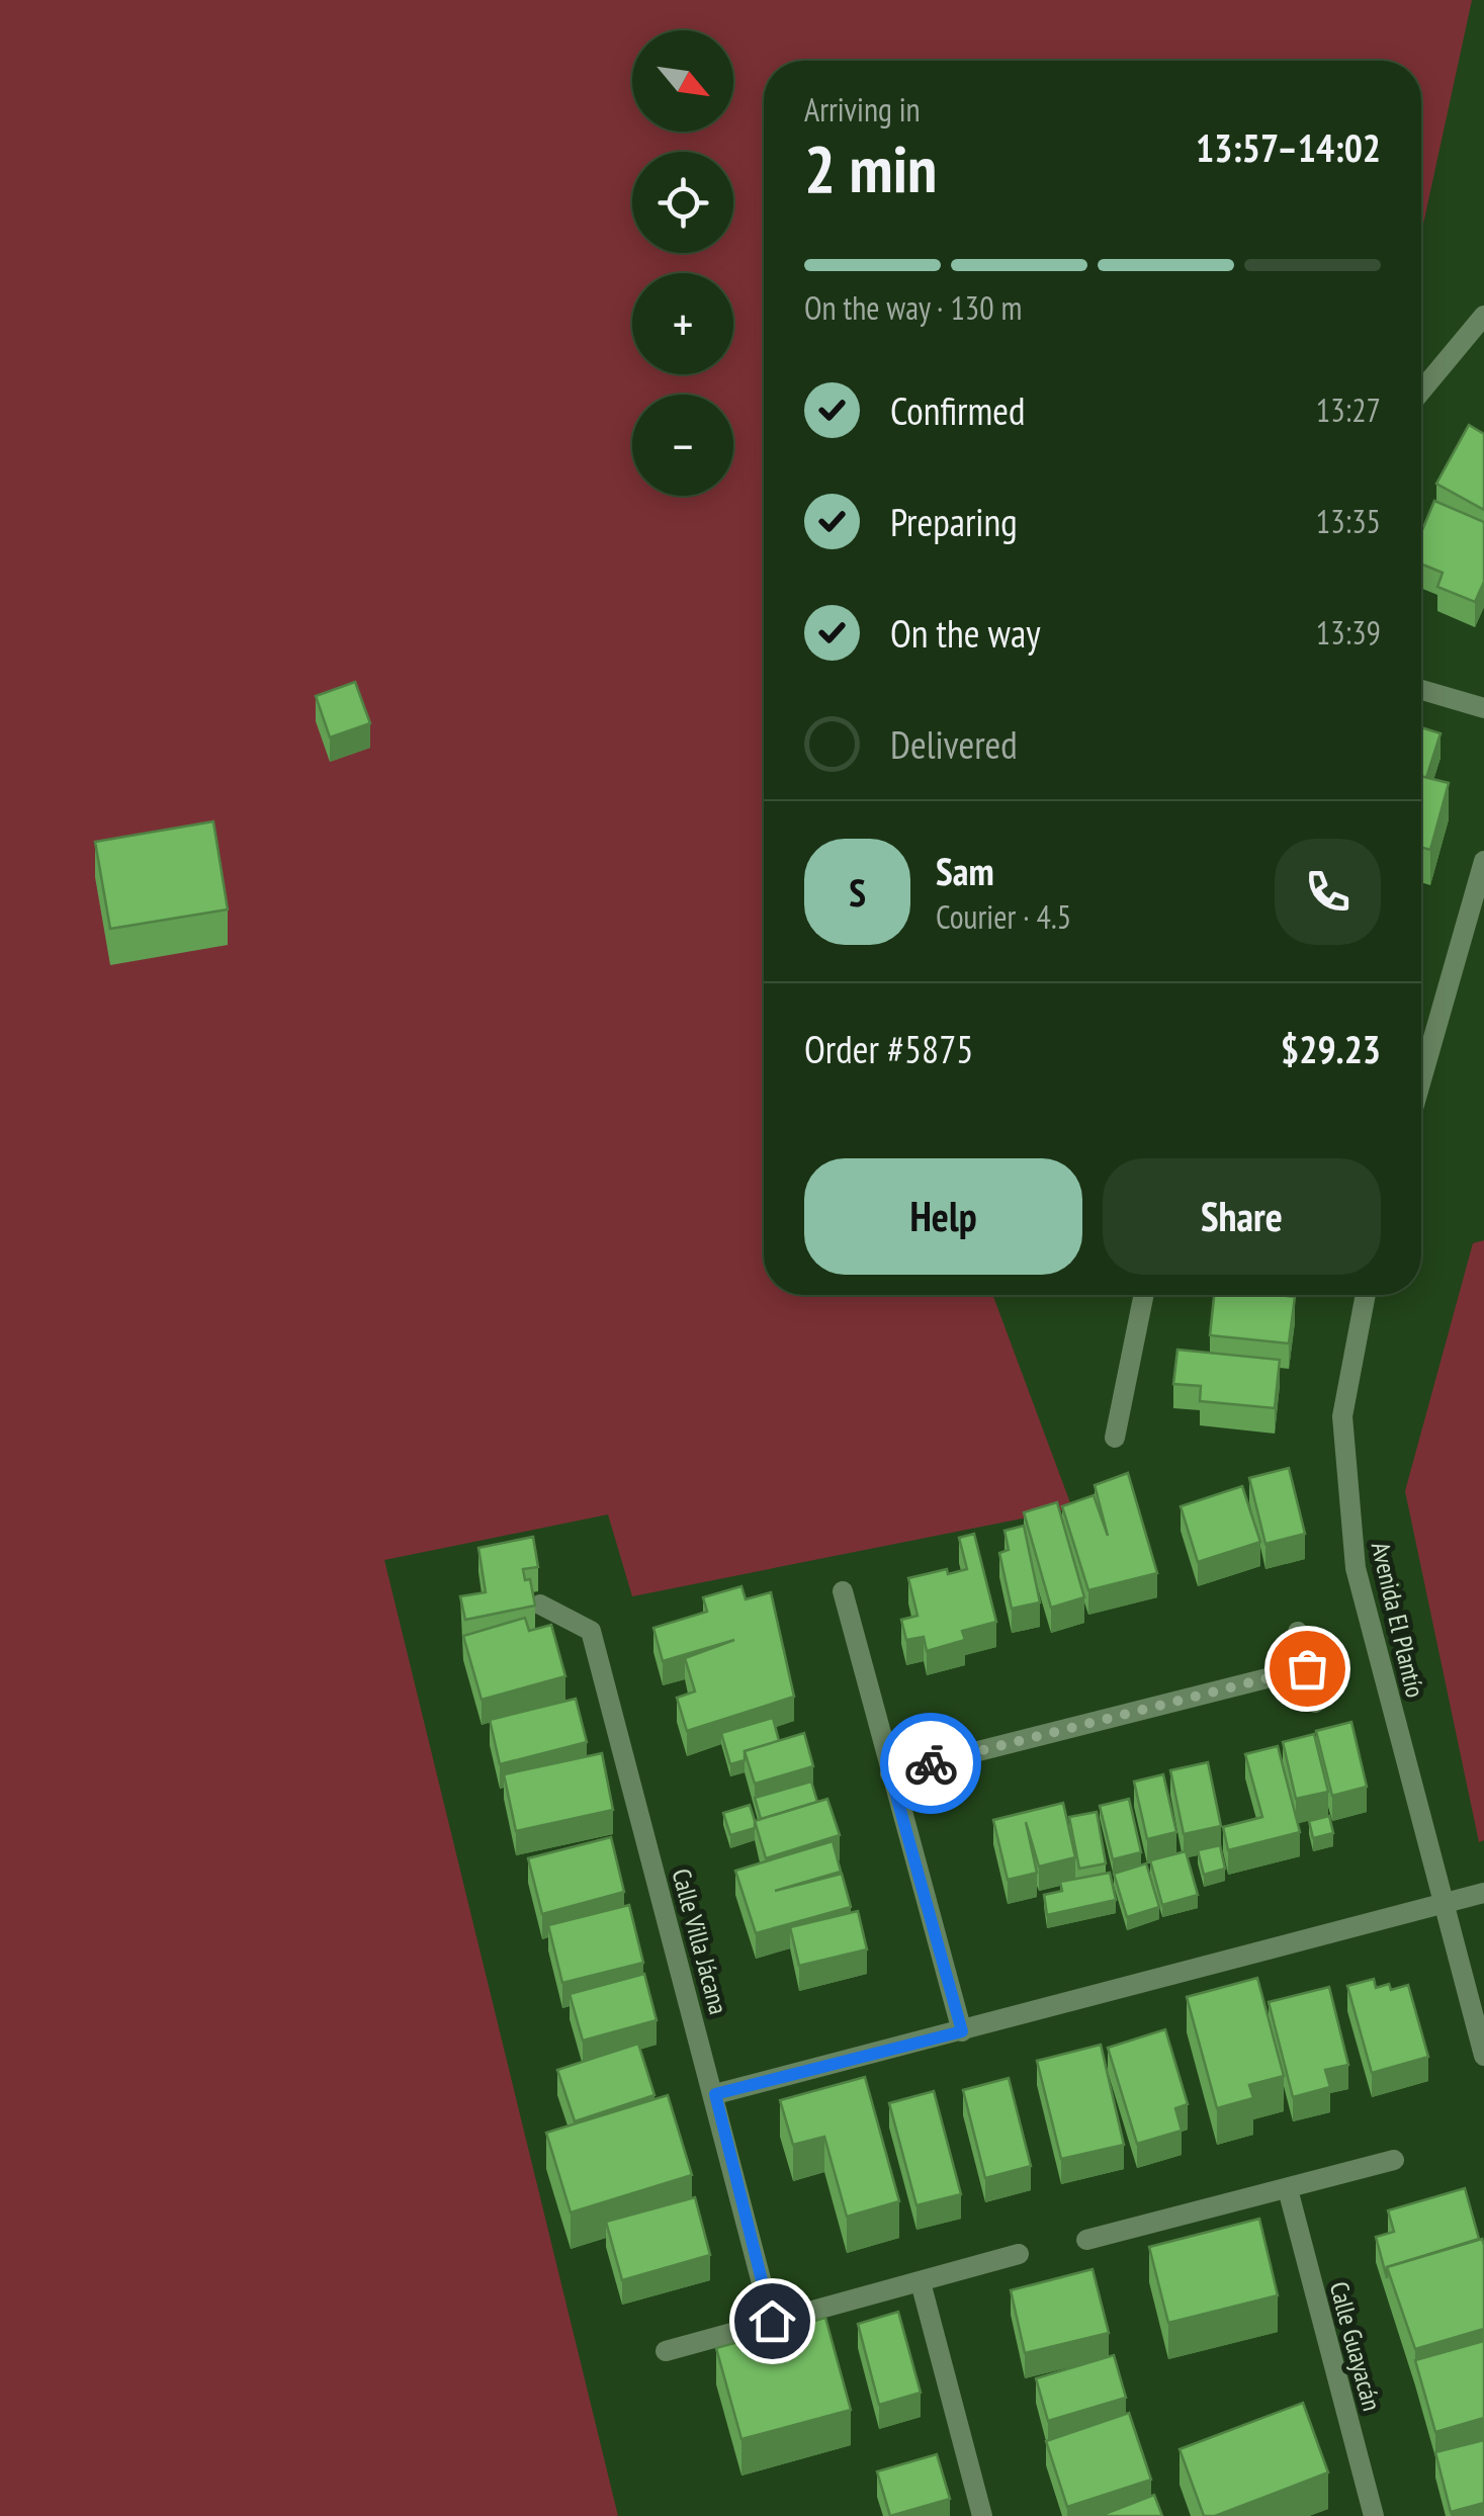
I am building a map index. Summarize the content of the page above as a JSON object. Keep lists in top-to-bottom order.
{
  "streets": {
    "street": ["Avenida El Plantío", "Calle Villa Jácana", "Calle Guayacán"]
  },
  "north": "bottom right",
  "page": {
    "map_buttons": ["+", "−"],
    "heading": ["2 min", "Arriving in", "13:57–14:02"],
    "panel": [
      "Sam",
      "Courier · 4.5",
      "Order #5875",
      "$29.23"
    ],
    "bar": "On the way · 130 m",
    "list": [
      ["Confirmed", "13:27"],
      ["Preparing", "13:35"],
      ["On the way", "13:39"],
      "Delivered"
    ],
    "round": "S",
    "buttons": ["Help", "Share"]
  }
}
